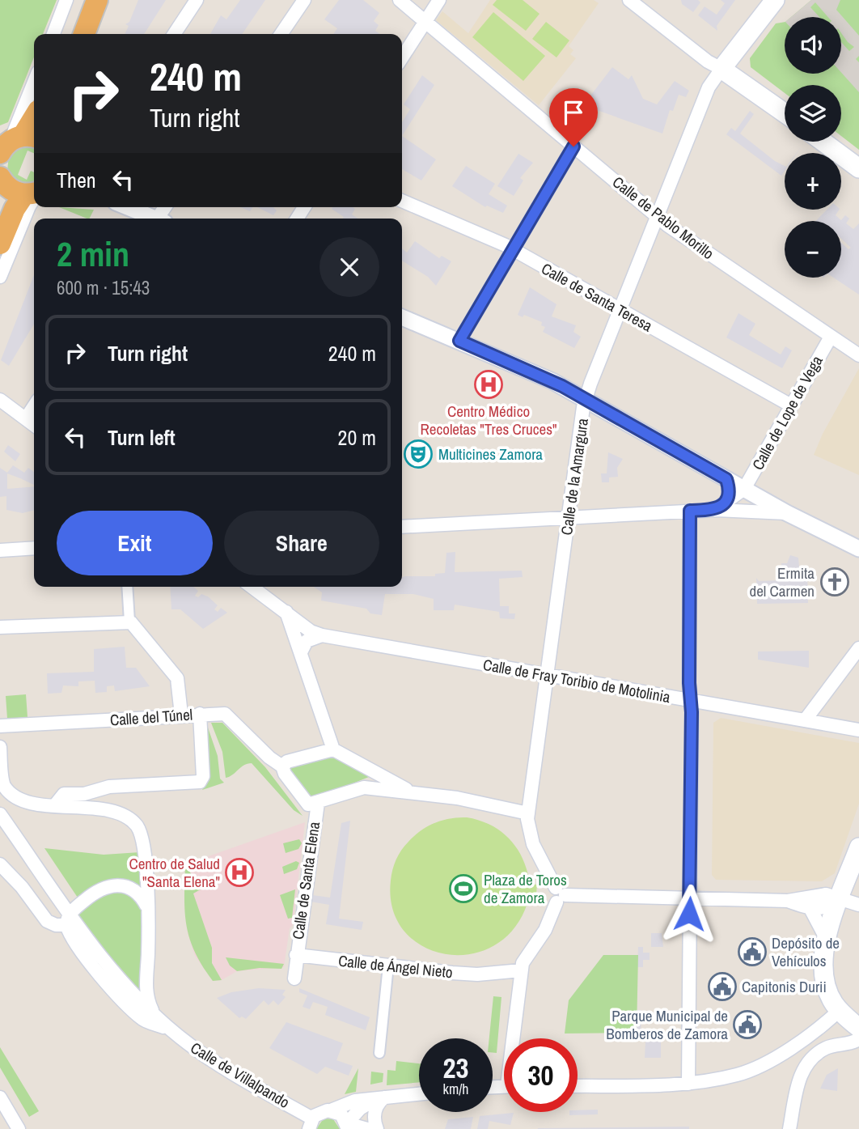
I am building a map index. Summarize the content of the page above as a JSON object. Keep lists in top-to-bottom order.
{
  "streets": {
    "main road": ["Calle de la Amargura"],
    "street": [
      "Calle de Pablo Morillo",
      "Calle de Santa Teresa",
      "Calle de Lope de Vega",
      "Calle de Fray Toribio de Motolinia",
      "Calle del Túnel",
      "Calle de Santa Elena",
      "Calle de Ángel Nieto",
      "Calle de Villalpando"
    ]
  },
  "crossings": [
    ["Calle de Pablo Morillo", "Calle de Lope de Vega"],
    ["Calle de Pablo Morillo", "Calle de la Amargura"],
    ["Calle de Santa Teresa", "Calle de Lope de Vega"],
    ["Calle de Santa Teresa", "Calle de la Amargura"],
    ["Calle de la Amargura", "Calle de Fray Toribio de Motolinia"],
    ["Calle del Túnel", "Calle de Santa Elena"],
    ["Calle de Santa Elena", "Calle de Ángel Nieto"]
  ],
  "places": {
    "hospital": ["Centro Médico Recoletas \"Tres Cruces\"", "Centro de Salud \"Santa Elena\""],
    "theatre": ["Multicines Zamora"],
    "church": ["Ermita del Carmen"],
    "sports": ["Plaza de Toros de Zamora"],
    "public building": ["Depósito de Vehículos", "Capitonis Durii", "Parque Municipal de Bomberos de Zamora"]
  },
  "page": {
    "map_buttons": ["+", "−"],
    "turn": ["240 m", "Turn right"],
    "then": "Then",
    "heading": ["2 min", "600 m · 15:43"],
    "list": [
      {
        "name": "Turn right",
        "value": "240 m"
      },
      {
        "name": "Turn left",
        "value": "20 m"
      }
    ],
    "buttons": ["Exit", "Share"],
    "speed": "23 km/h",
    "limit": "30"
  }
}
